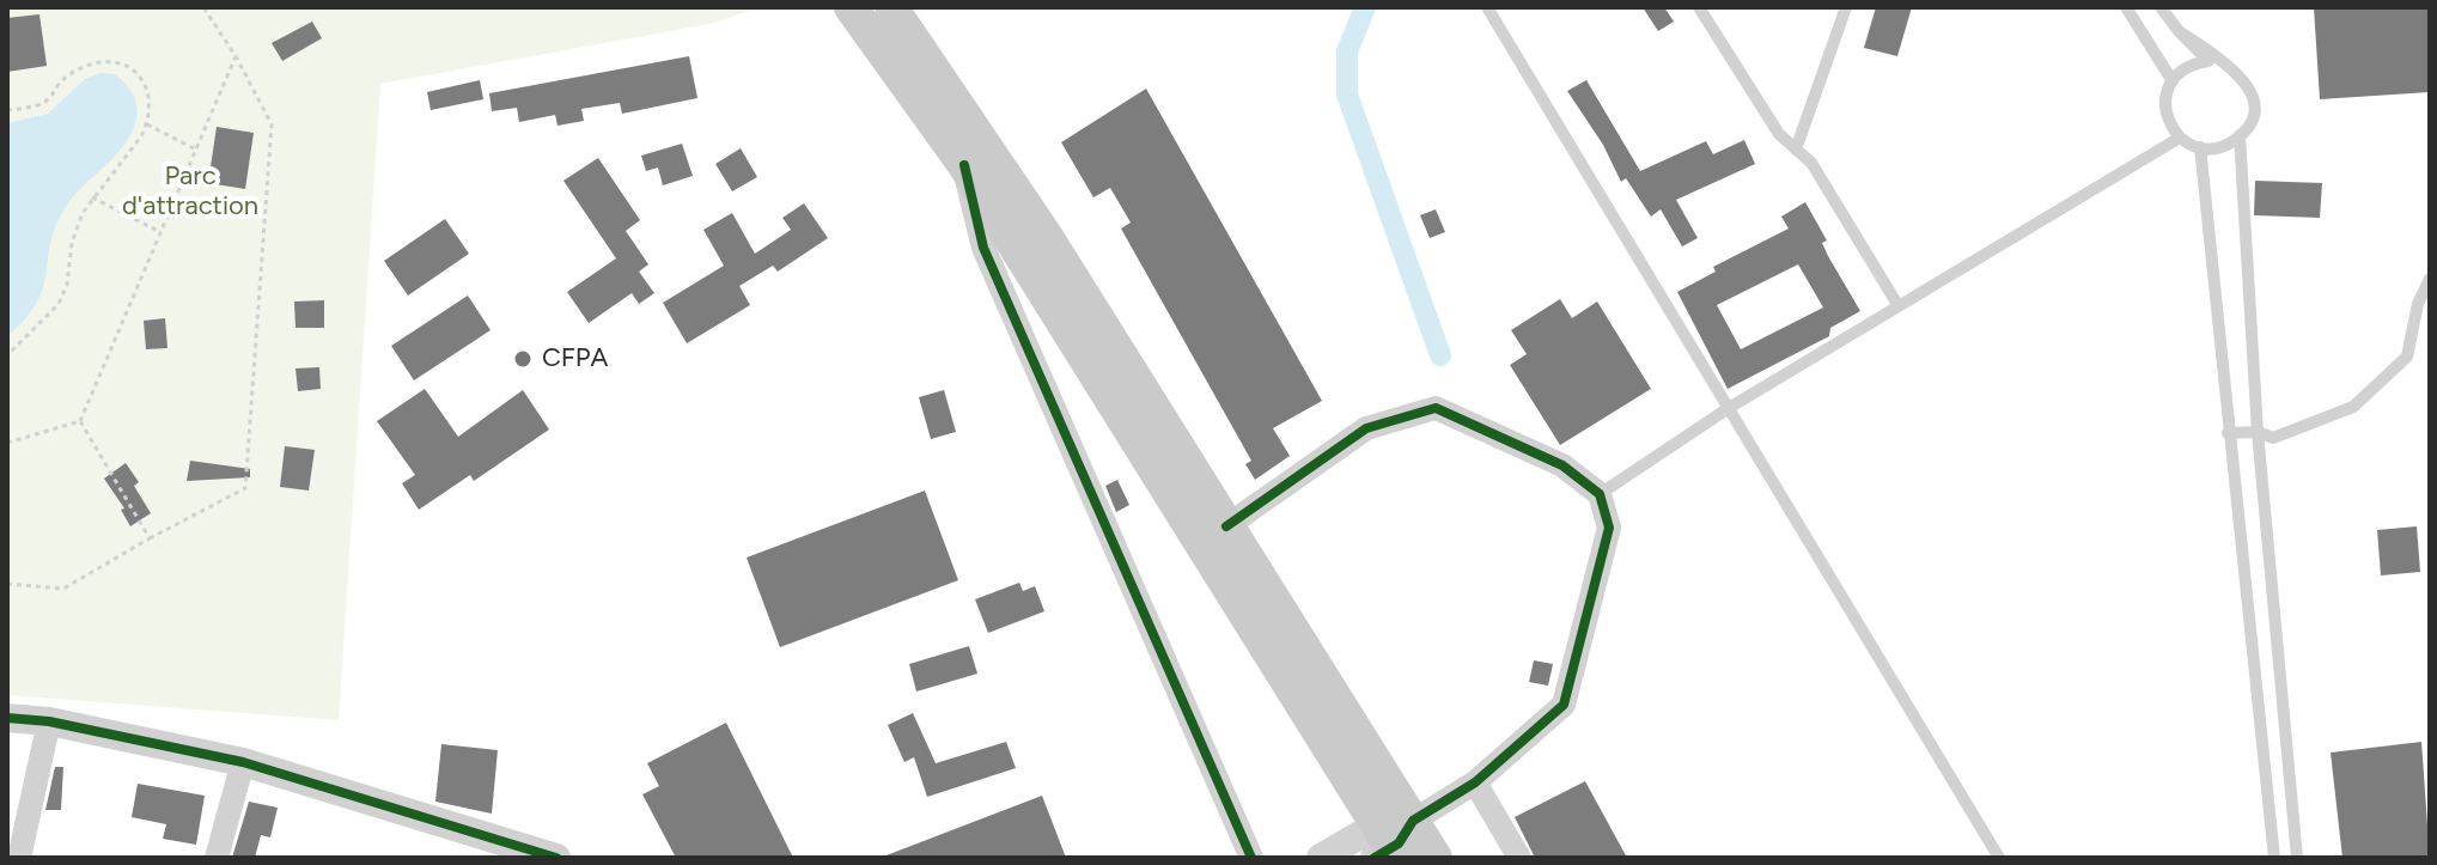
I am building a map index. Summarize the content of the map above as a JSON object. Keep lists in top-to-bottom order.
{
  "parks": ["Parc d'attraction"],
  "places": ["CFPA"]
}
